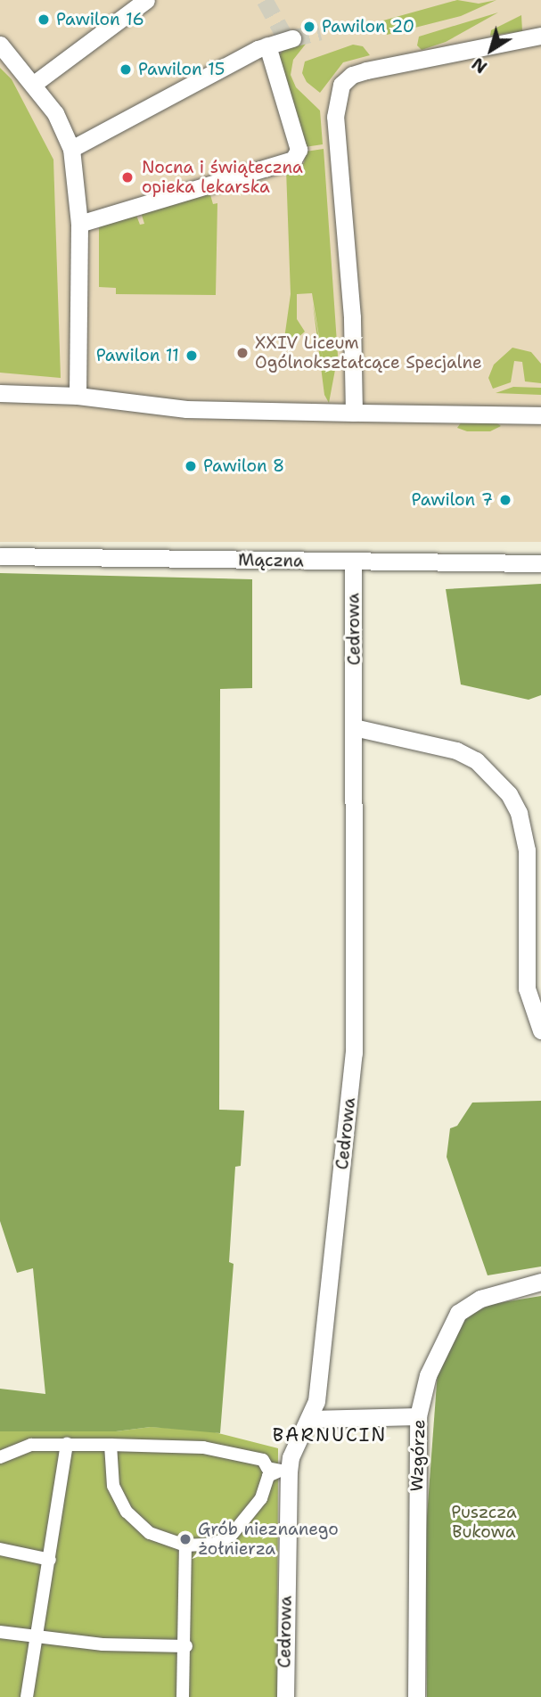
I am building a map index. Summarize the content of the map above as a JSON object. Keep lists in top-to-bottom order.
{
  "streets": {
    "street": ["Mączna", "Cedrowa", "Wzgórze"]
  },
  "crossings": [
    ["Mączna", "Cedrowa"]
  ],
  "districts": ["BARNUCIN"],
  "parks": ["Puszcza Bukowa"],
  "places": [
    "Pawilon 16",
    "Pawilon 20",
    "Pawilon 15",
    "Nocna i świąteczna opieka lekarska",
    "XXIV Liceum Ogólnokształcące Specjalne",
    "Pawilon 11",
    "Pawilon 8",
    "Pawilon 7",
    "Grób nieznanego żołnierza"
  ],
  "north": "bottom left"
}
